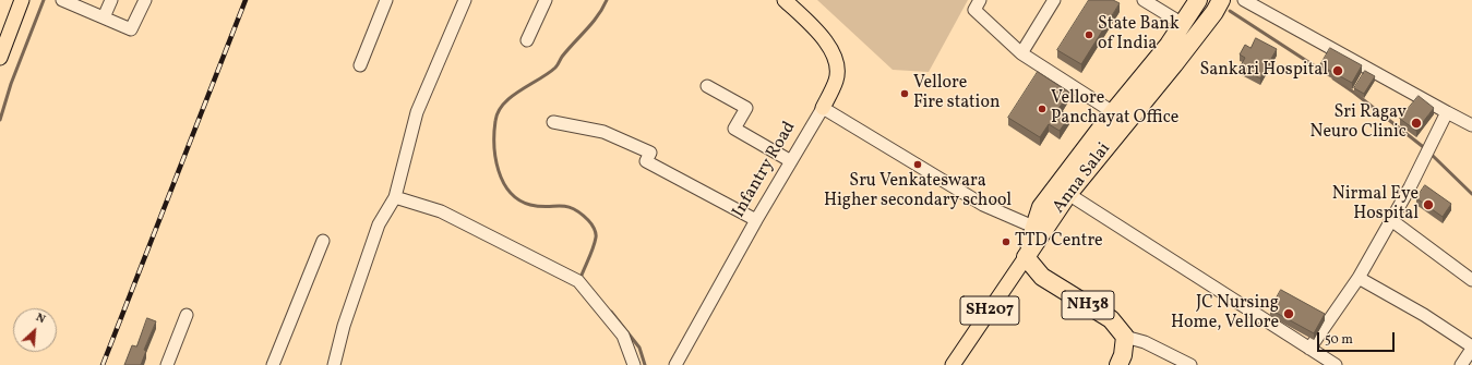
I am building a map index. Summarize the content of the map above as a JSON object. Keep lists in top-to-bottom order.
{
  "streets": {
    "highway": ["Anna Salai", "NH38"],
    "main road": ["Infantry Road", "SH207"]
  },
  "crossings": [
    ["Anna Salai", "NH38"]
  ],
  "places": [
    "State Bank of India",
    "Sankari Hospital",
    "Vellore Fire station",
    "Vellore Panchayat Office",
    "Sri Ragav Neuro Clinic",
    "Sru Venkateswara Higher secondary school",
    "Nirmal Eye Hospital",
    "TTD Centre",
    "JC Nursing Home, Vellore"
  ],
  "scale_bar": "50 m",
  "north": "top right"
}
